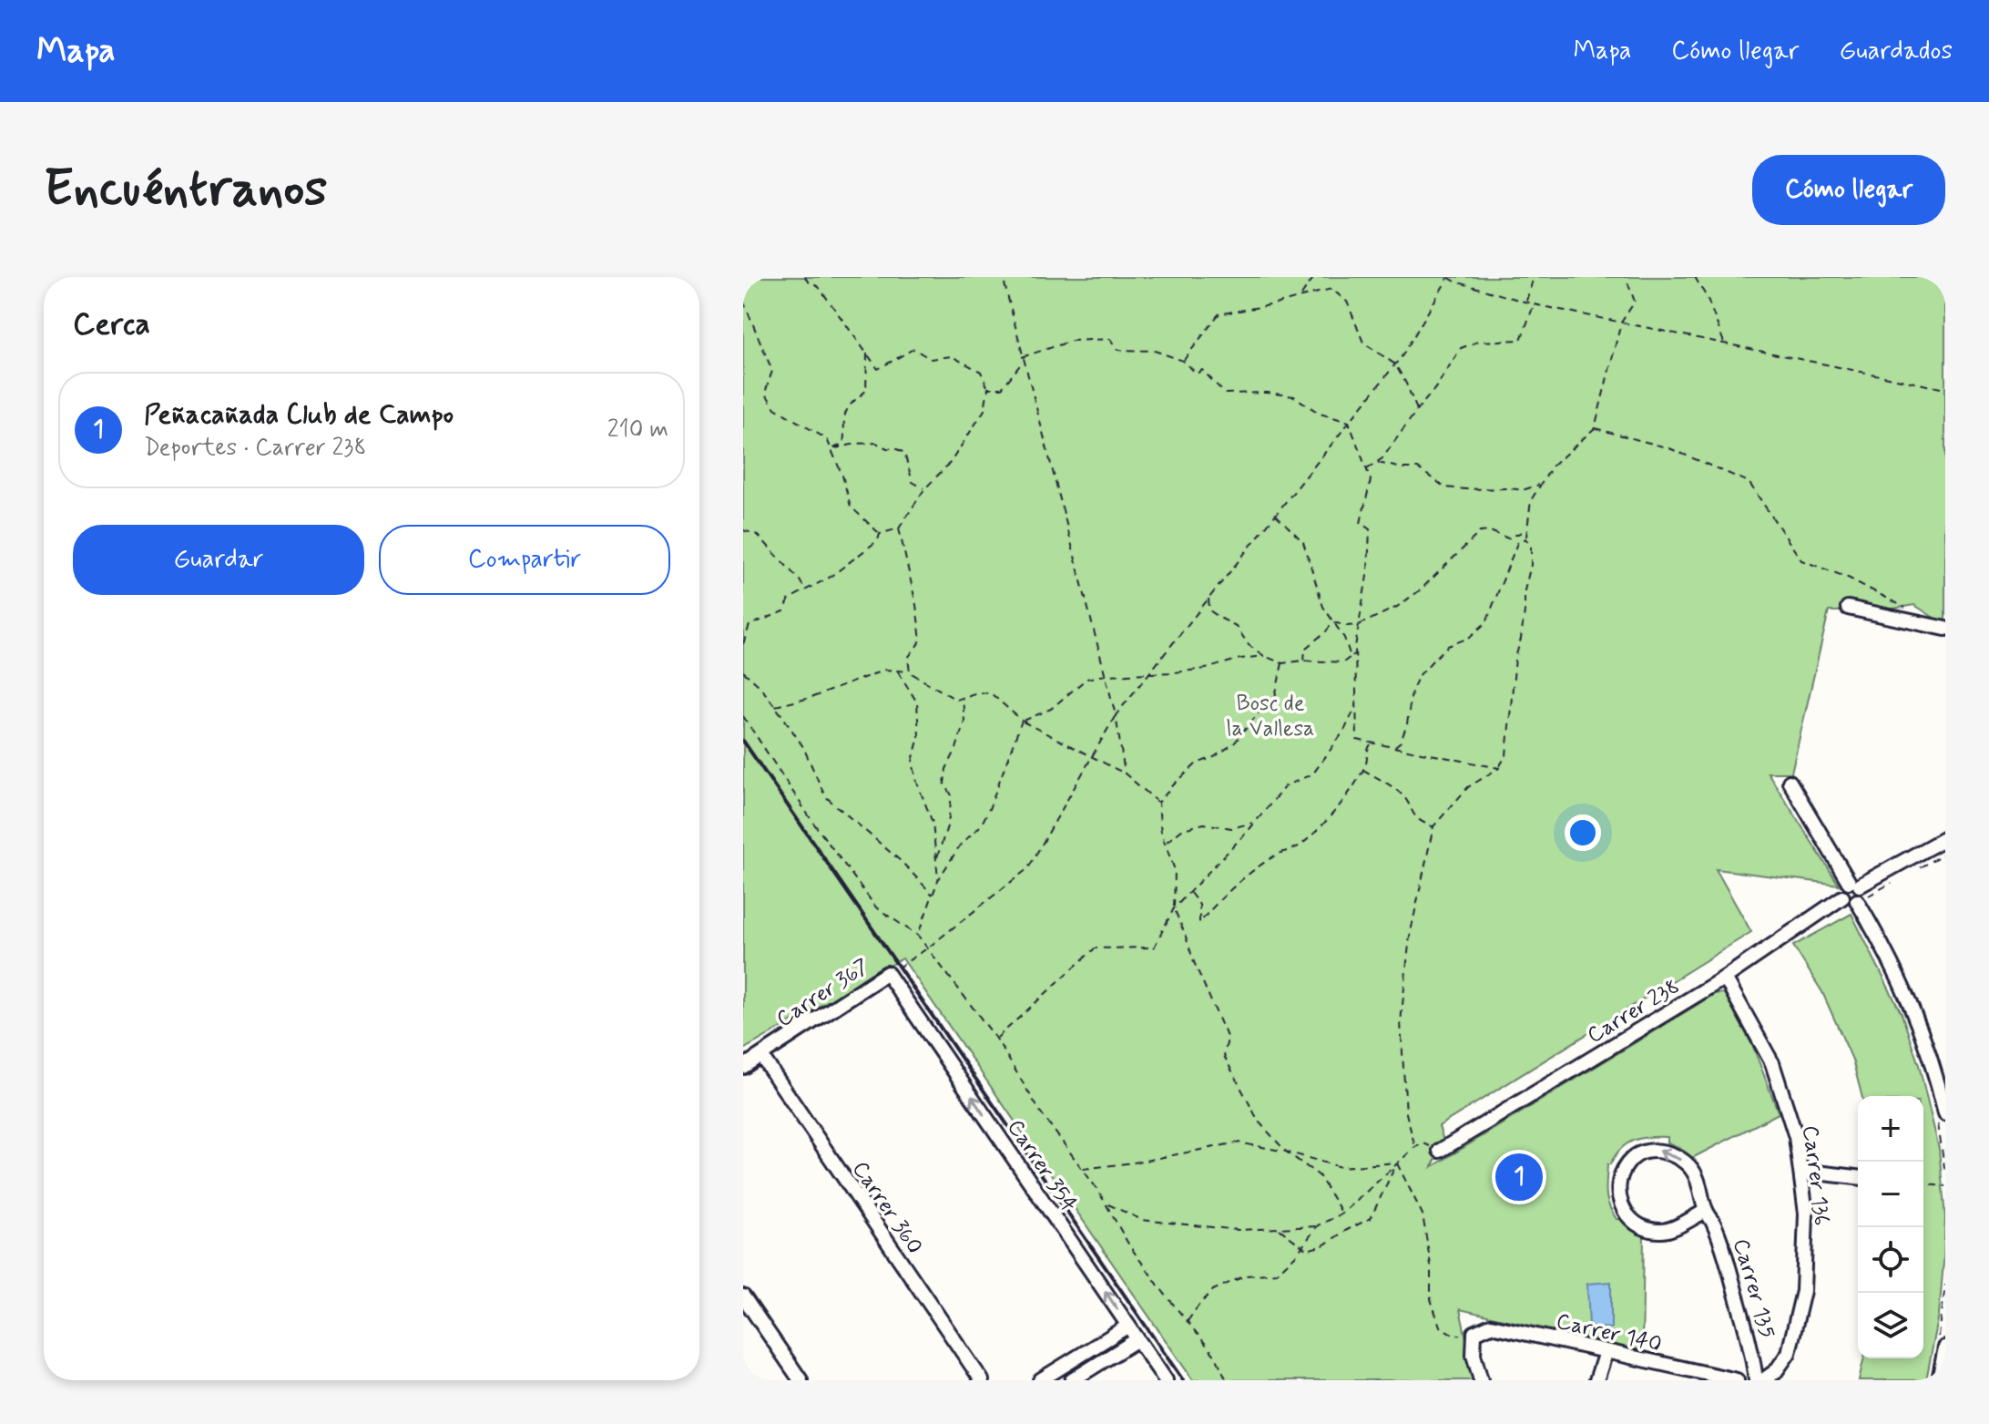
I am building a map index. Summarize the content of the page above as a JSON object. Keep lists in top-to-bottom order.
{
  "streets": {
    "street": [
      "Carrer 367",
      "Carrer 238",
      "Carrer 354",
      "Carrer 136",
      "Carrer 360",
      "Carrer 135",
      "Carrer 140"
    ]
  },
  "crossings": [
    ["Carrer 367", "Carrer 354"],
    ["Carrer 367", "Carrer 360"],
    ["Carrer 238", "Carrer 136"]
  ],
  "one_way": ["Carrer 354"],
  "parks": ["Bosc de la Vallesa"],
  "page": {
    "header": "Mapa",
    "nav": ["Mapa", "Cómo llegar", "Guardados"],
    "buttons": [
      "Cómo llegar",
      ["Guardar", "Compartir"]
    ],
    "title": "Encuéntranos",
    "heading": "Cerca",
    "list": [
      {
        "mark": "1",
        "name": "Peñacañada Club de Campo",
        "note": "Deportes · Carrer 238",
        "value": "210 m"
      }
    ],
    "map_buttons": ["+", "−"],
    "pins": "1"
  }
}
